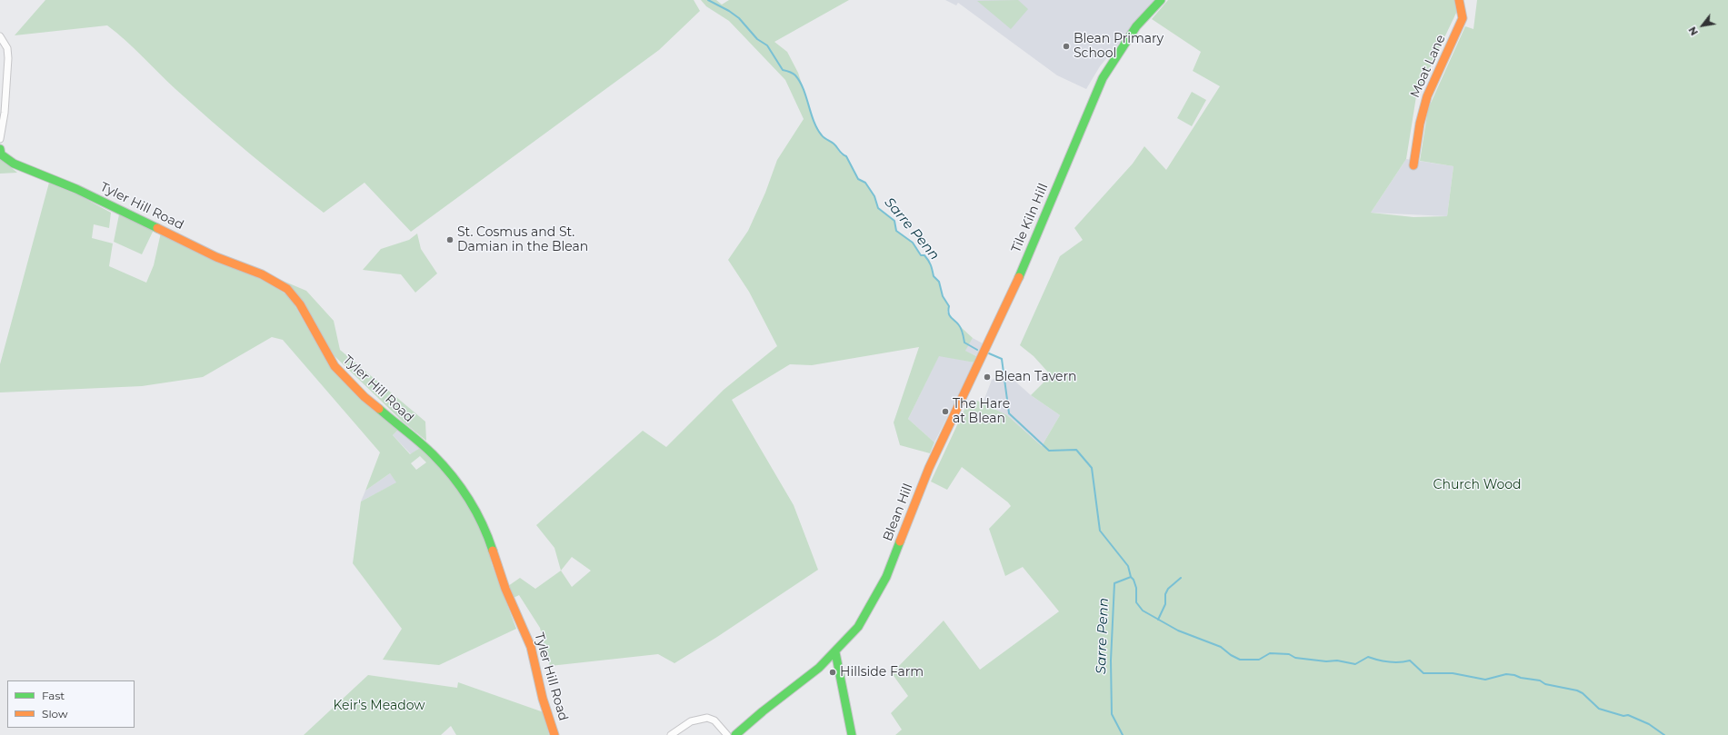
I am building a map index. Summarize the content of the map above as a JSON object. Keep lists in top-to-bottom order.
{
  "streets": {
    "street": [
      "Moat Lane",
      "Tyler Hill Road",
      "Tile Kiln Hill",
      "Blean Hill"
    ]
  },
  "crossings": [
    ["Tile Kiln Hill", "Blean Hill"]
  ],
  "water": ["Sarre Penn"],
  "parks": ["Church Wood", "Keir's Meadow"],
  "places": [
    "Blean Primary School",
    "St. Cosmus and St. Damian in the Blean",
    "Blean Tavern",
    "The Hare at Blean",
    "Hillside Farm"
  ],
  "legend": ["Fast", "Slow"],
  "north": "bottom left"
}
